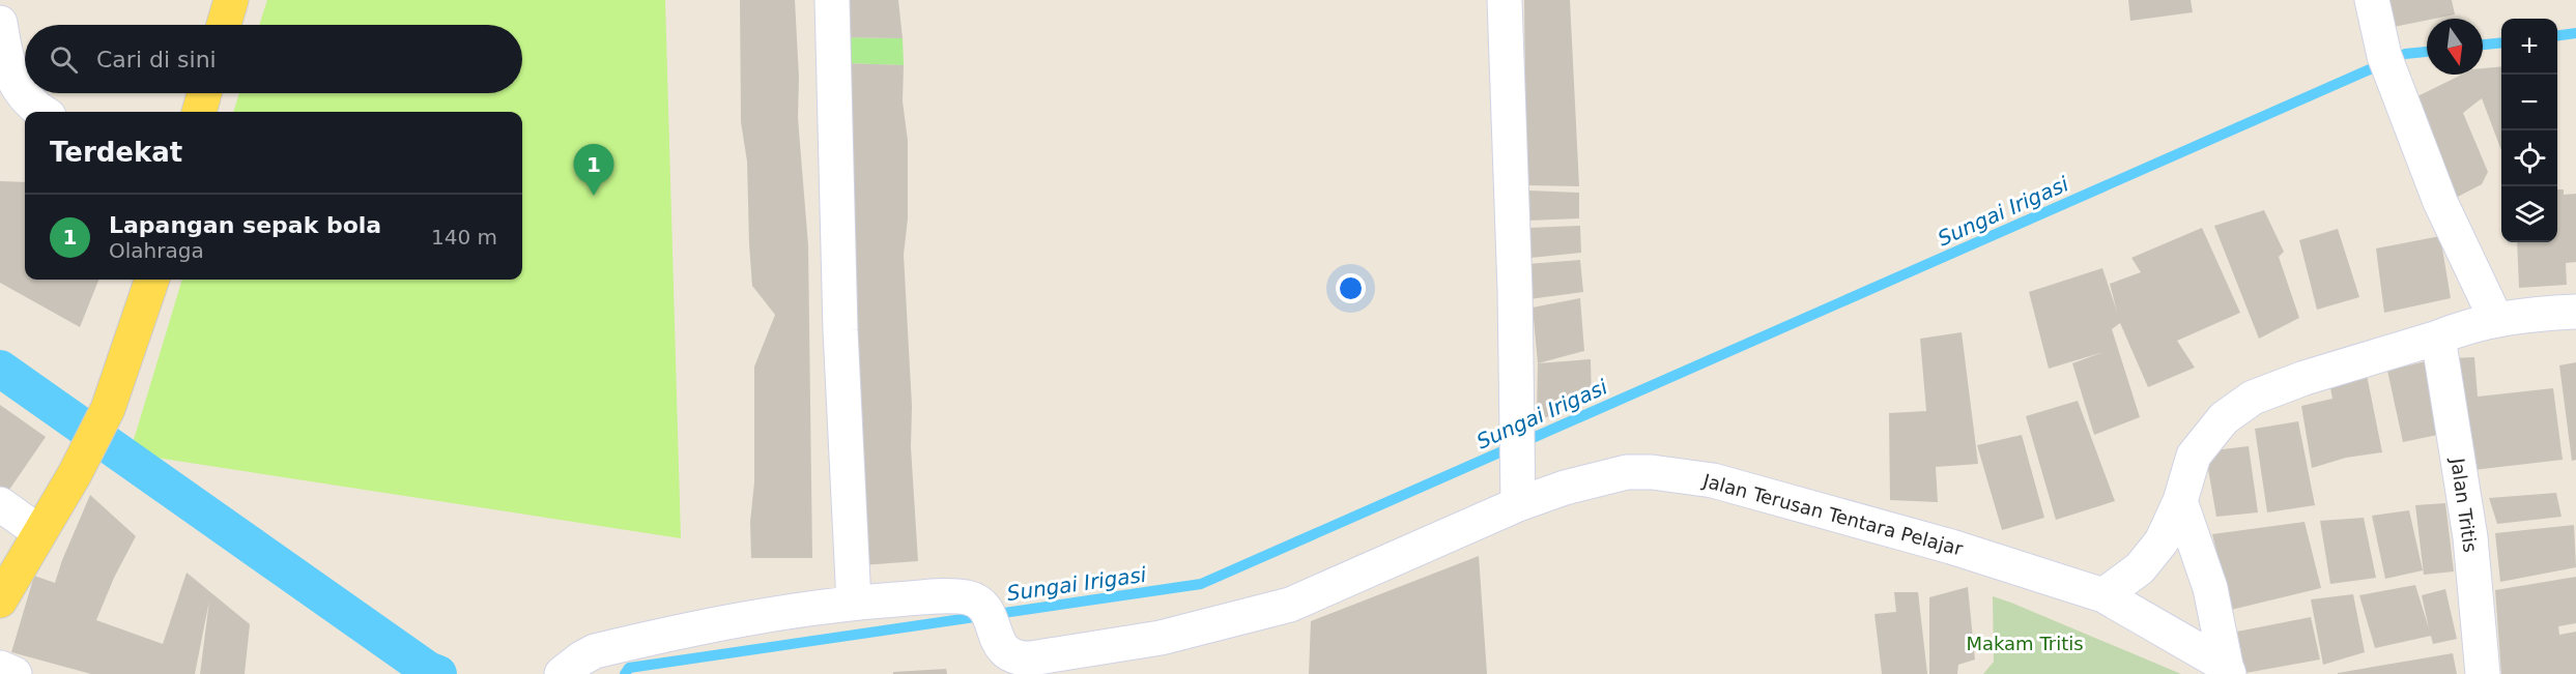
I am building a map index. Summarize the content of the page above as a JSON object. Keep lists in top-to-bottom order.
{
  "streets": {
    "street": ["Jalan Tritis", "Jalan Terusan Tentara Pelajar"]
  },
  "water": ["Sungai Irigasi"],
  "parks": ["Makam Tritis"],
  "north": "bottom",
  "page": {
    "map_buttons": ["+", "−"],
    "search": "Cari di sini",
    "heading": "Terdekat",
    "pins": "1",
    "list": [
      {
        "mark": "1",
        "name": "Lapangan sepak bola",
        "note": "Olahraga",
        "value": "140 m"
      }
    ]
  }
}
